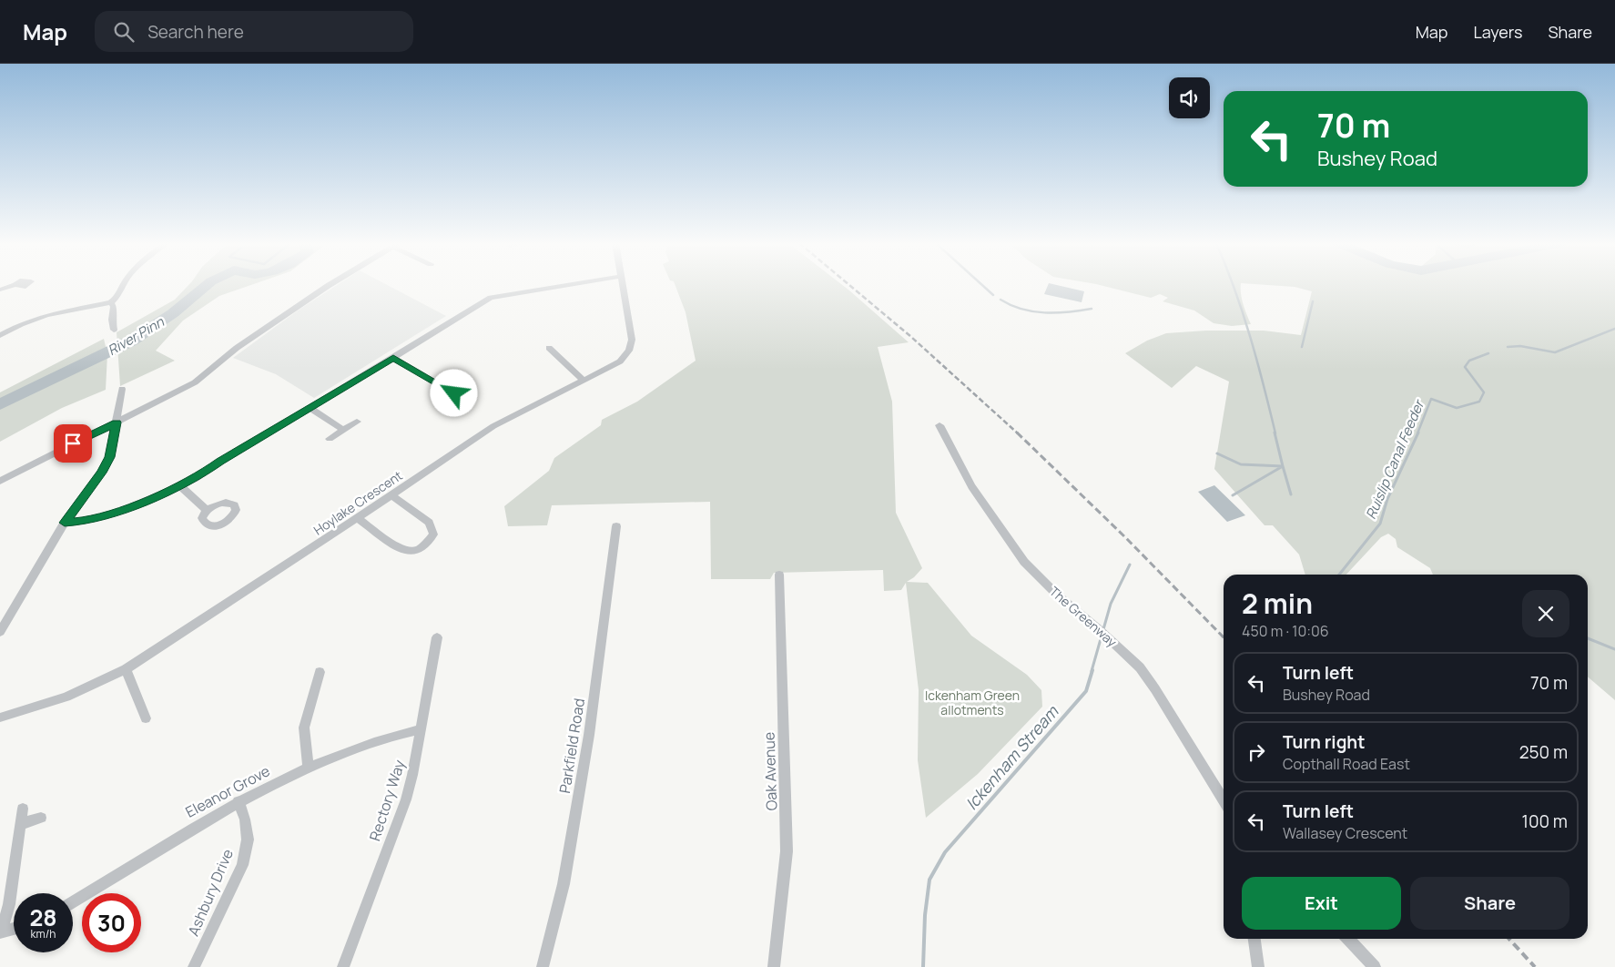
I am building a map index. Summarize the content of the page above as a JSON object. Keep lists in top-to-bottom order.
{
  "streets": {
    "street": [
      "Hoylake Crescent",
      "The Greenway",
      "Parkfield Road",
      "Oak Avenue",
      "Eleanor Grove",
      "Rectory Way",
      "Ashbury Drive"
    ]
  },
  "crossings": [
    ["Eleanor Grove", "Rectory Way"],
    ["Eleanor Grove", "Ashbury Drive"]
  ],
  "water": ["River Pinn", "Ruislip Canal Feeder", "Ickenham Stream"],
  "parks": ["Ickenham Green allotments"],
  "page": {
    "header": "Map",
    "search": "Search here",
    "nav": ["Map", "Layers", "Share"],
    "turn": ["70 m", "Bushey Road"],
    "heading": ["2 min", "450 m · 10:06"],
    "list": [
      {
        "name": "Turn left",
        "note": "Bushey Road",
        "value": "70 m"
      },
      {
        "name": "Turn right",
        "note": "Copthall Road East",
        "value": "250 m"
      },
      {
        "name": "Turn left",
        "note": "Wallasey Crescent",
        "value": "100 m"
      }
    ],
    "buttons": ["Exit", "Share"],
    "speed": "28 km/h",
    "limit": "30"
  }
}
